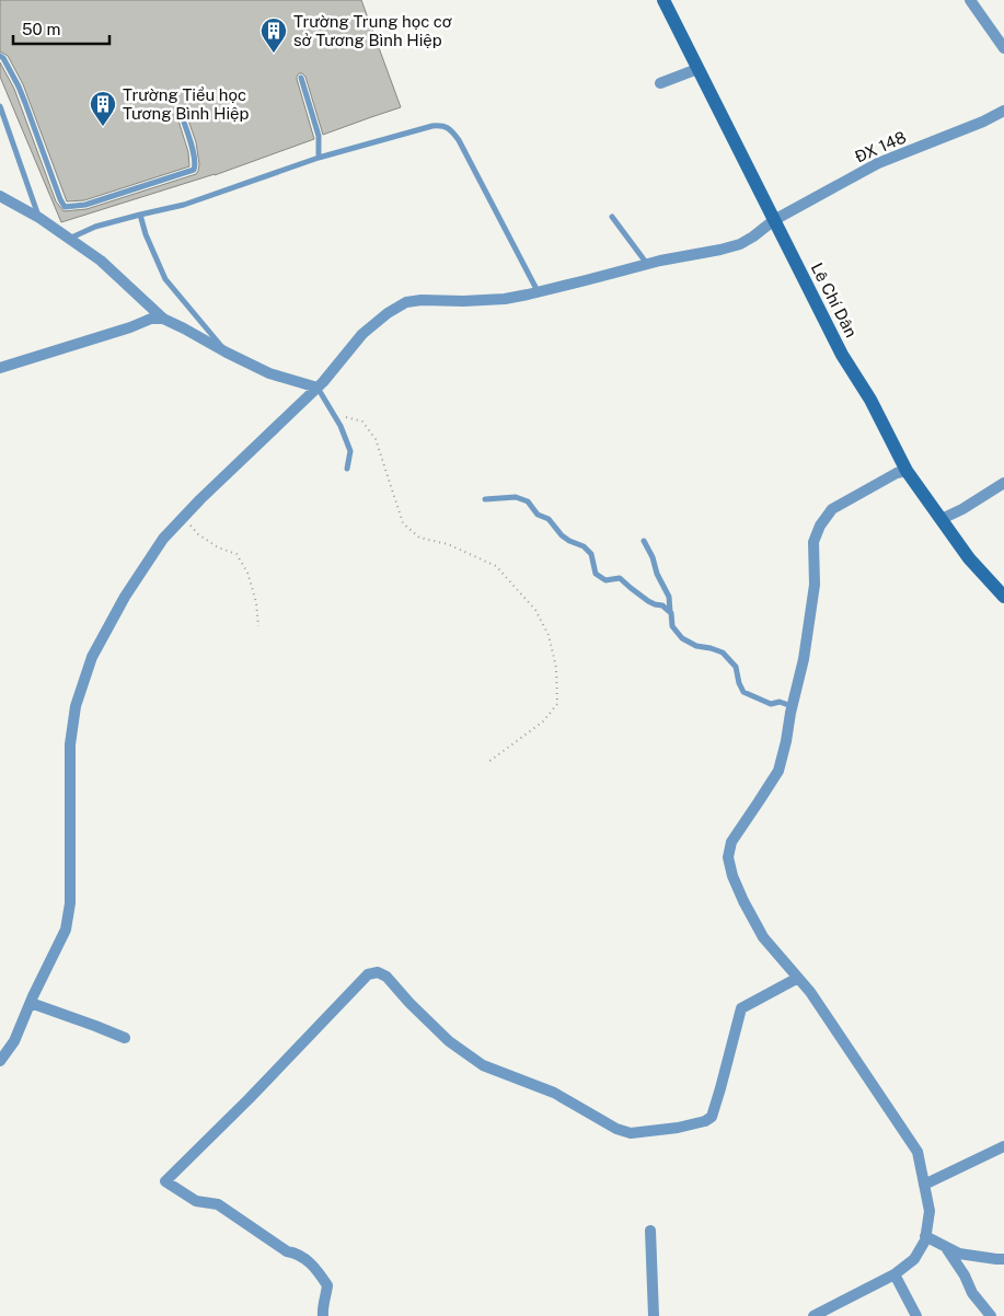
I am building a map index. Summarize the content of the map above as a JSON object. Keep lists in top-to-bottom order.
{
  "streets": {
    "street": ["ĐX 148", "Lê Chí Dân"]
  },
  "crossings": [
    ["ĐX 148", "Lê Chí Dân"]
  ],
  "places": {
    "building": ["Trường Trung học cơ sở Tương Bình Hiệp", "Trường Tiểu học Tương Bình Hiệp"]
  },
  "scale_bar": "50 m"
}
